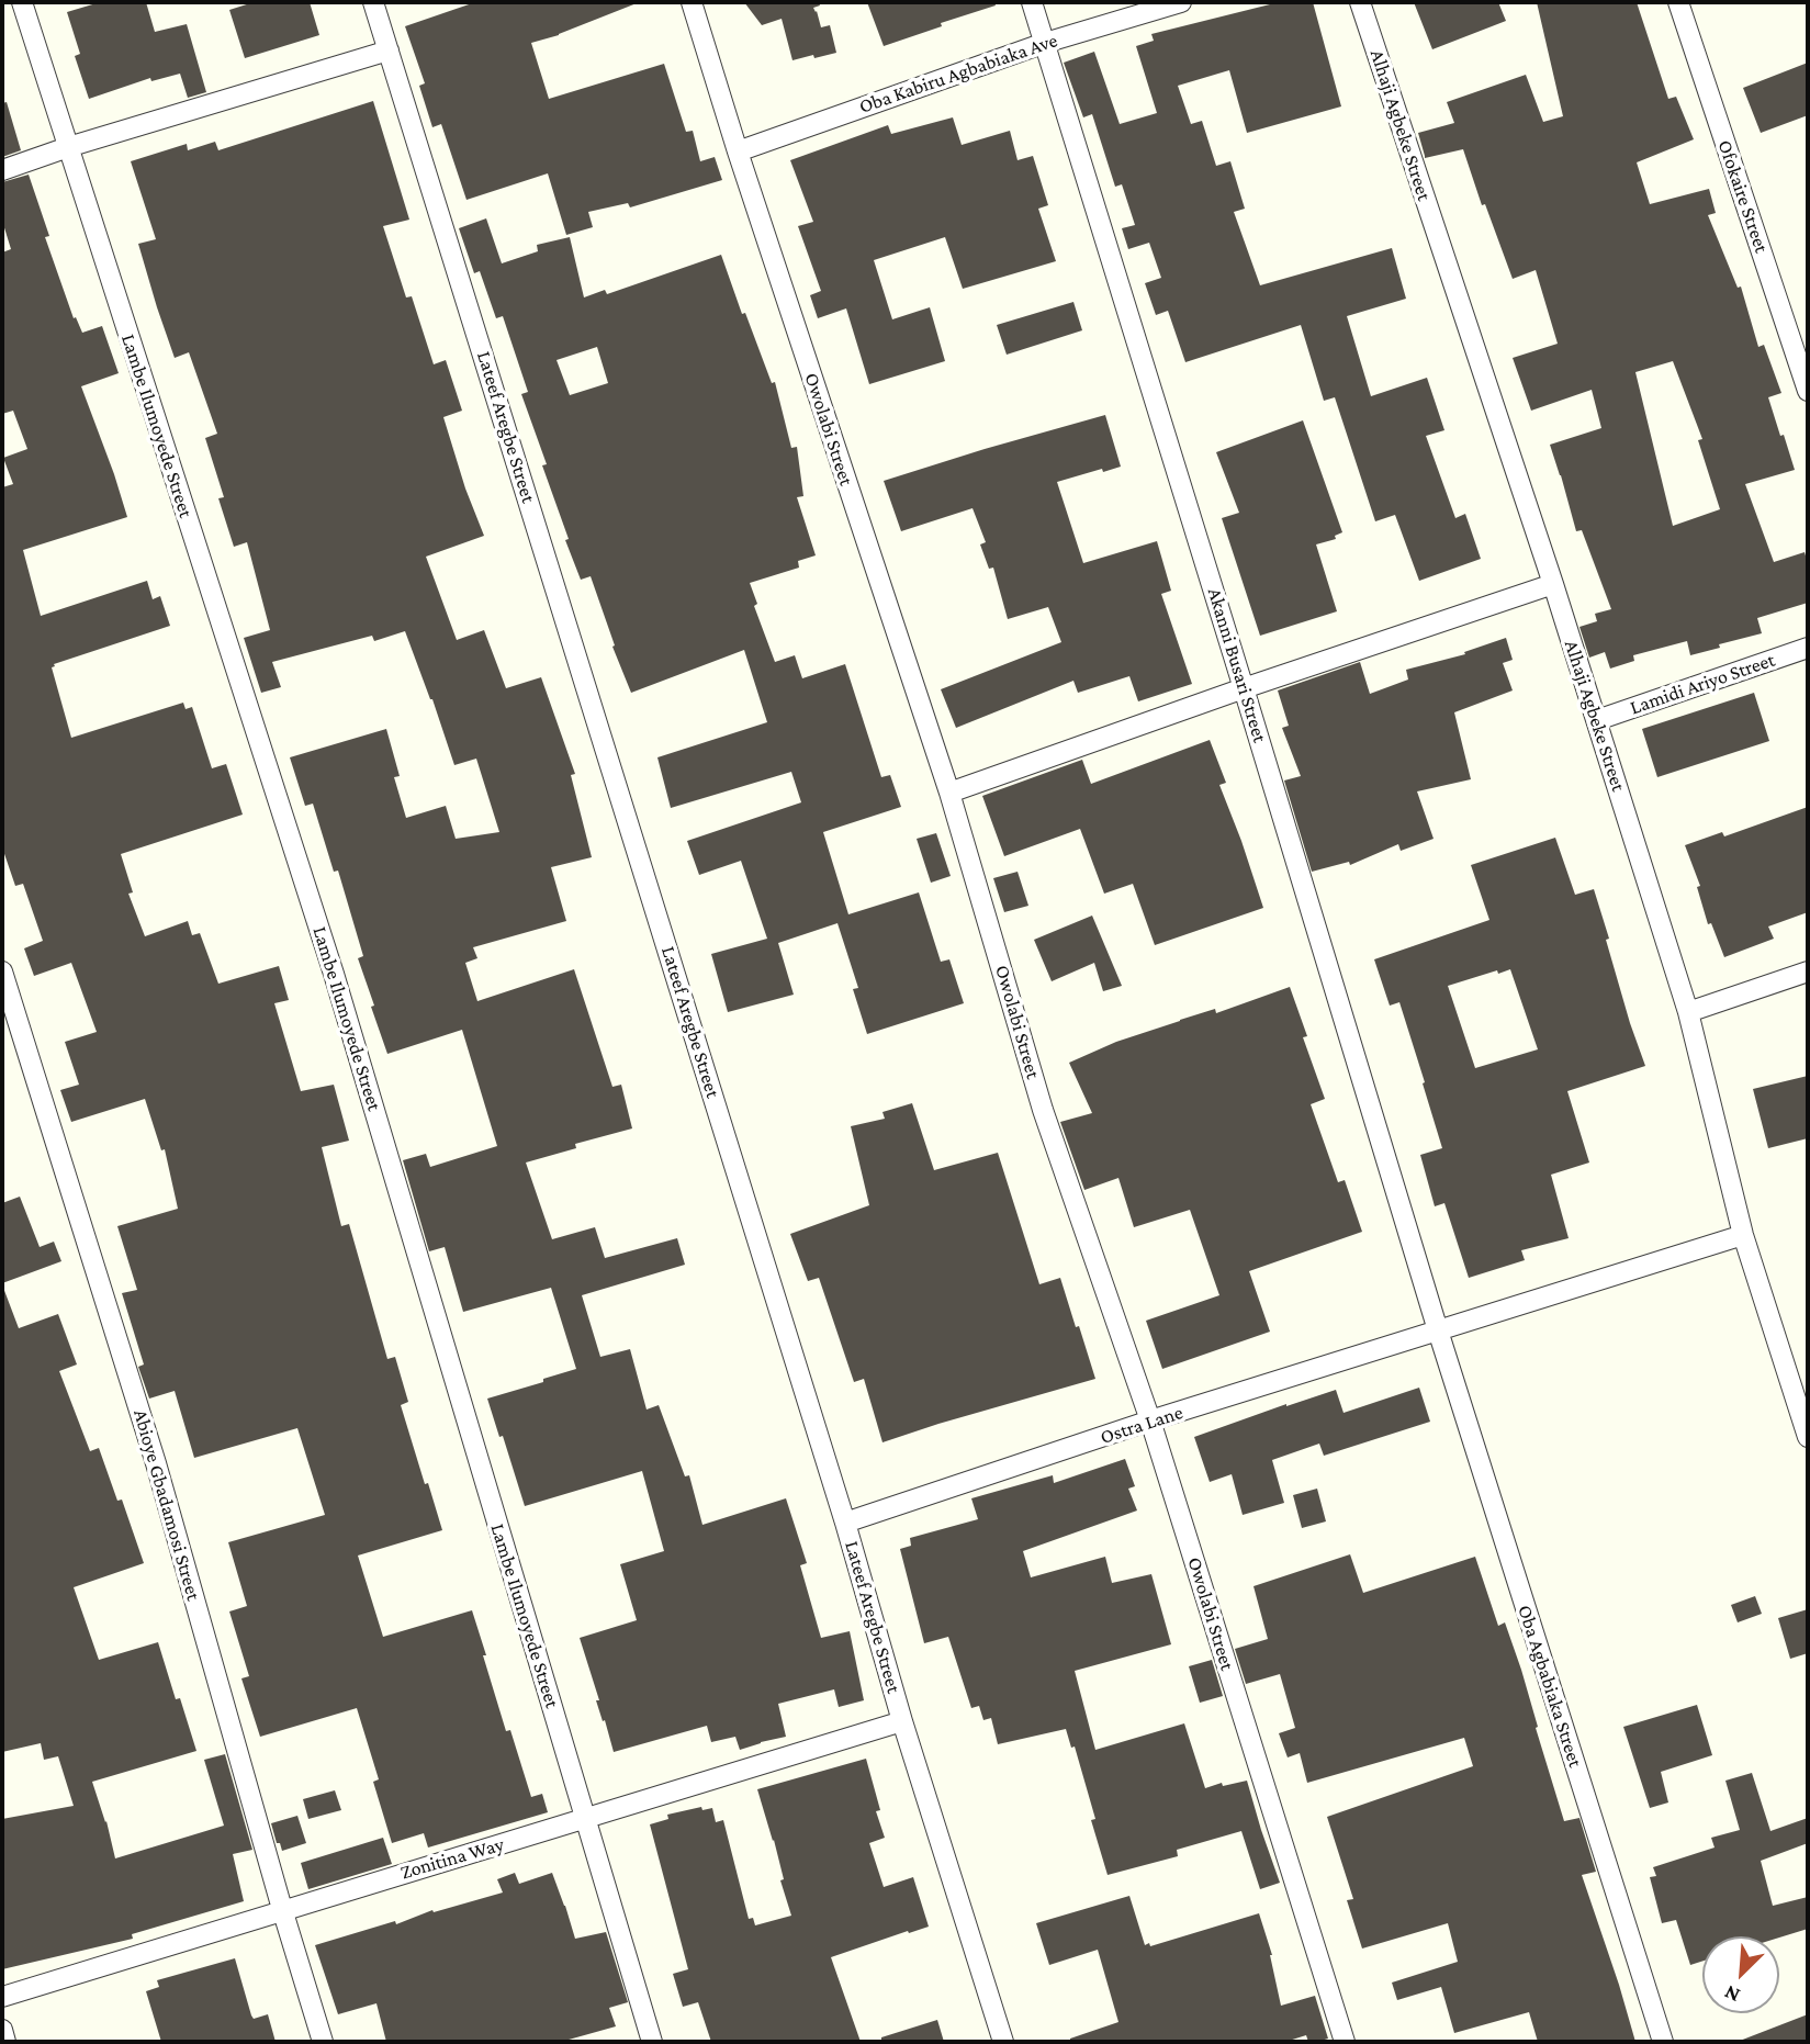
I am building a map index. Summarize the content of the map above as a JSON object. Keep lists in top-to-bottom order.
{
  "streets": {
    "street": [
      "Oba Kabiru Agbabiaka Ave",
      "Alhaji Agbeke Street",
      "Ofokaire Street",
      "Lambe Ilumoyede Street",
      "Lateef Aregbe Street",
      "Owolabi Street",
      "Akanni Busari Street",
      "Lamidi Ariyo Street",
      "Ostra Lane",
      "Abioye Gbadamosi Street",
      "Oba Agbabiaka Street",
      "Zonitina Way"
    ]
  },
  "crossings": [
    ["Oba Kabiru Agbabiaka Ave", "Owolabi Street"],
    ["Oba Kabiru Agbabiaka Ave", "Akanni Busari Street"],
    ["Alhaji Agbeke Street", "Lamidi Ariyo Street"],
    ["Alhaji Agbeke Street", "Ostra Lane"],
    ["Lambe Ilumoyede Street", "Zonitina Way"],
    ["Lateef Aregbe Street", "Ostra Lane"],
    ["Lateef Aregbe Street", "Zonitina Way"],
    ["Owolabi Street", "Ostra Lane"],
    ["Akanni Busari Street", "Ostra Lane"],
    ["Akanni Busari Street", "Oba Agbabiaka Street"],
    ["Ostra Lane", "Oba Agbabiaka Street"],
    ["Abioye Gbadamosi Street", "Zonitina Way"]
  ],
  "north": "bottom left"
}
